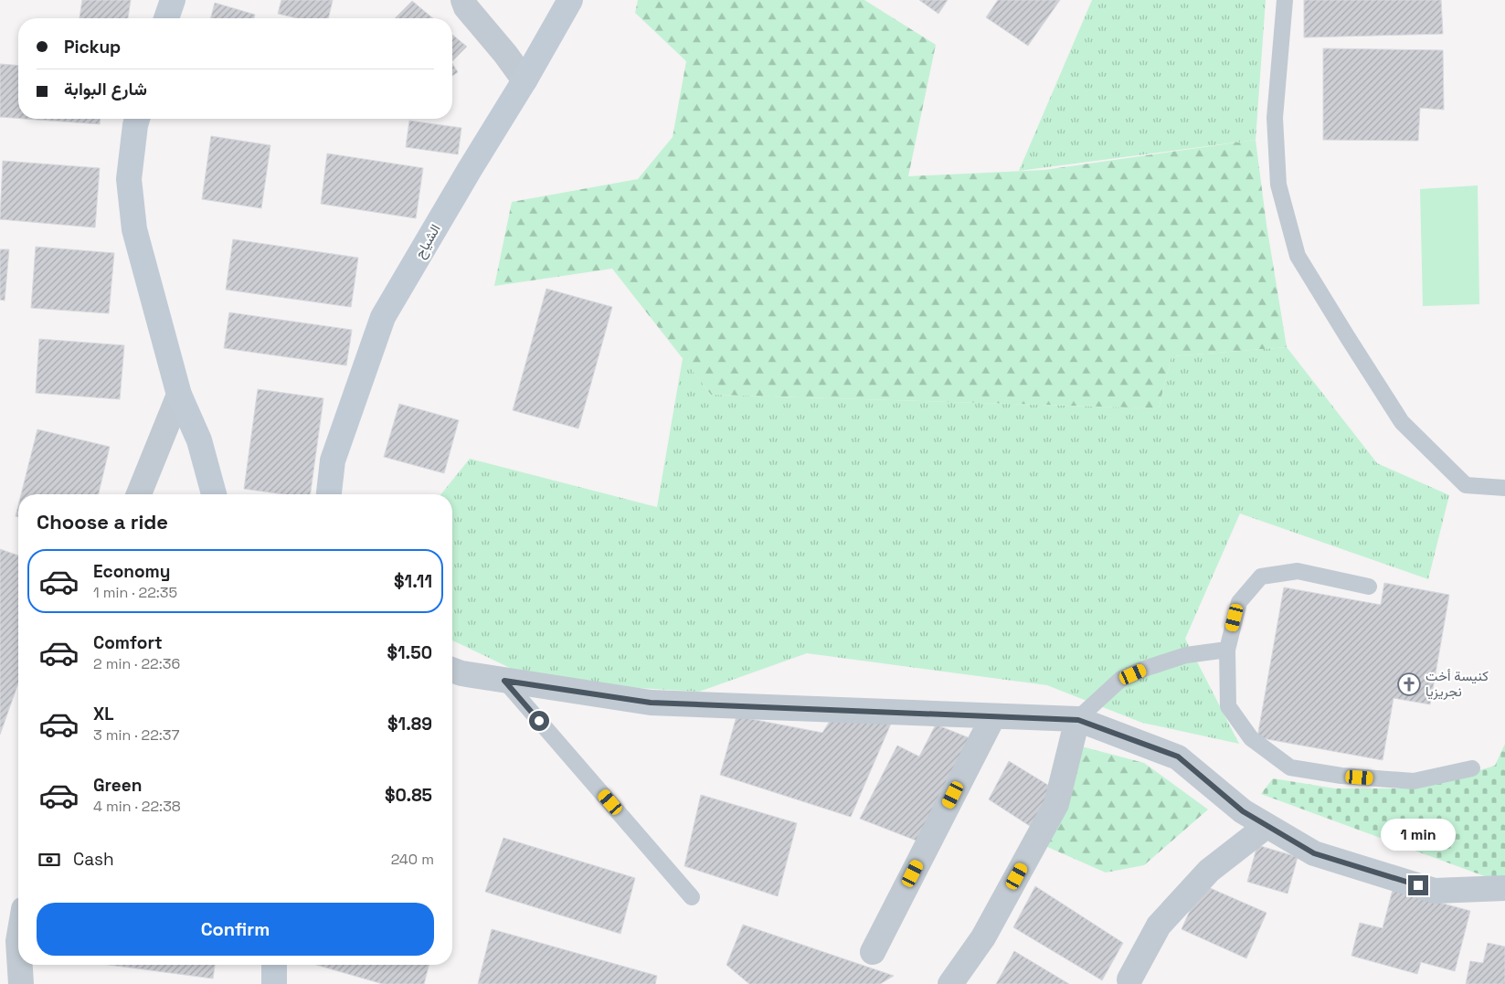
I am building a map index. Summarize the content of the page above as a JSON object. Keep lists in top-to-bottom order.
{
  "streets": {
    "street": ["الشياح"]
  },
  "places": {
    "church": ["كنيسة أخت نجريزيا"]
  },
  "page": {
    "banner": ["Pickup", "شارع البوابة"],
    "heading": "Choose a ride",
    "list": [
      {
        "name": "Economy",
        "note": "1 min · 22:35",
        "value": "$1.11"
      },
      {
        "name": "Comfort",
        "note": "2 min · 22:36",
        "value": "$1.50"
      },
      {
        "name": "XL",
        "note": "3 min · 22:37",
        "value": "$1.89"
      },
      {
        "name": "Green",
        "note": "4 min · 22:38",
        "value": "$0.85"
      }
    ],
    "bubble": "1 min",
    "pay": ["Cash", "240 m"],
    "buttons": "Confirm"
  }
}
